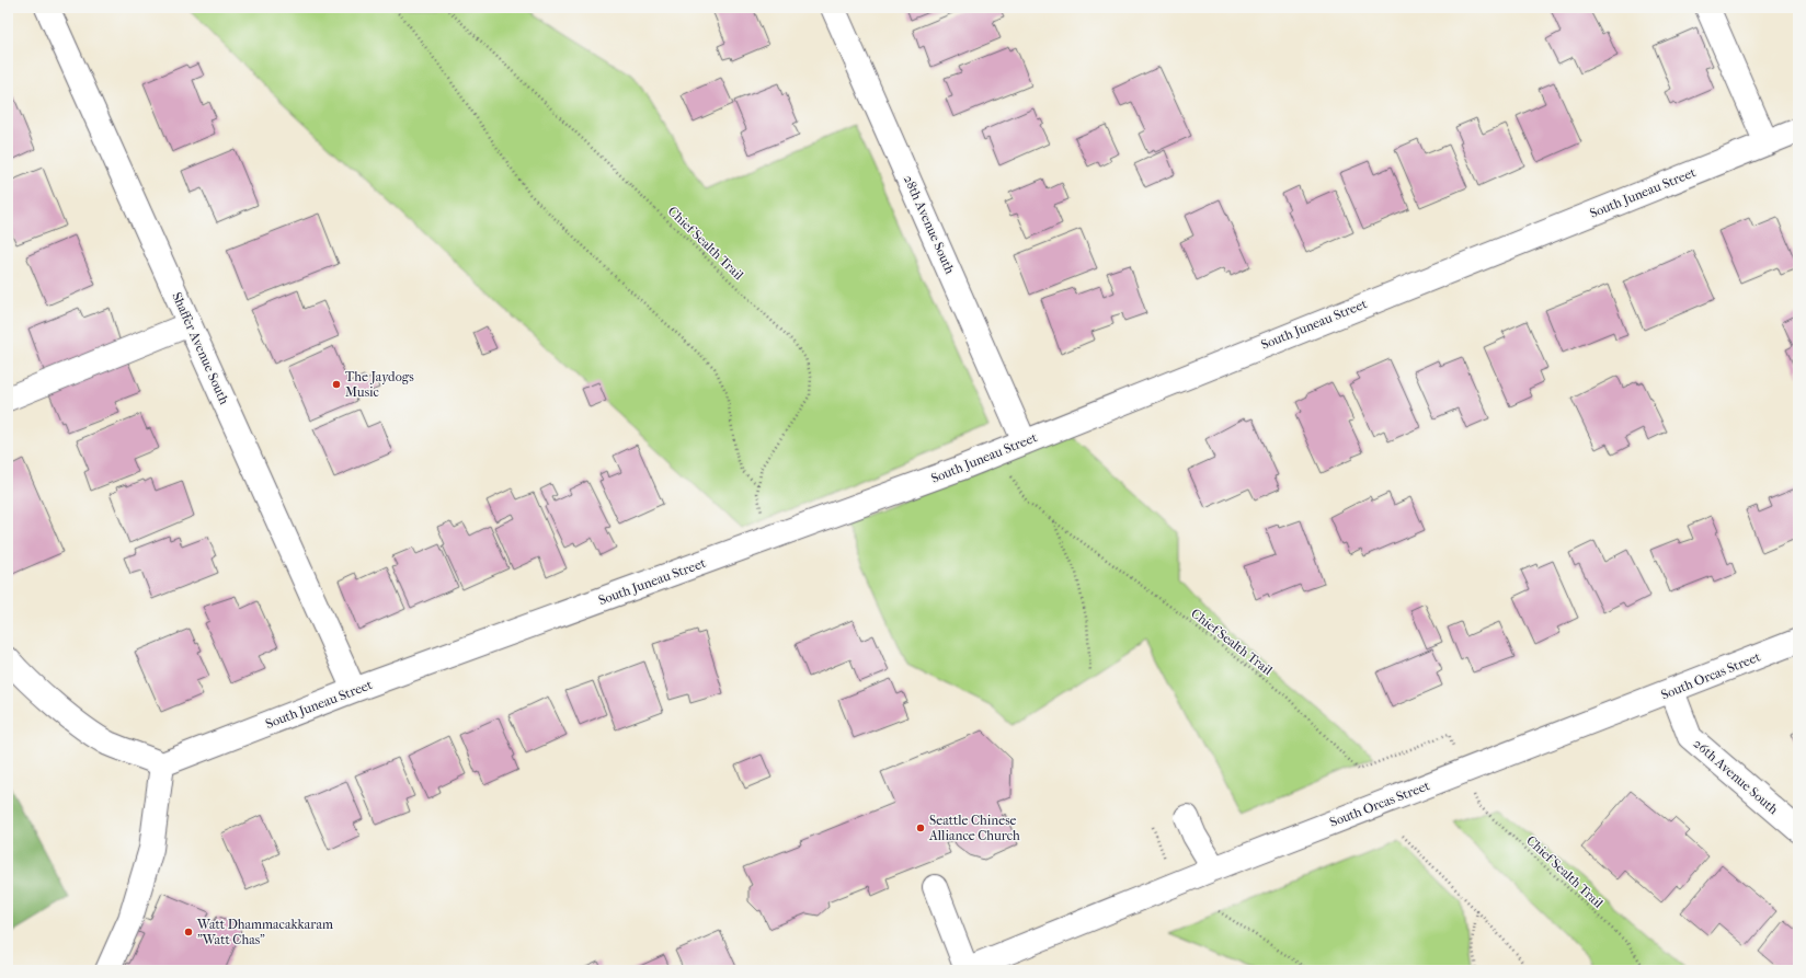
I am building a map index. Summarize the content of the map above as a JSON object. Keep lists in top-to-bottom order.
{
  "streets": {
    "street": [
      "South Juneau Street",
      "28th Avenue South",
      "Shaffer Avenue South",
      "South Orcas Street",
      "26th Avenue South"
    ],
    "path": ["Chief Sealth Trail"]
  },
  "crossings": [
    ["South Juneau Street", "28th Avenue South"],
    ["South Juneau Street", "Chief Sealth Trail"],
    ["South Juneau Street", "Shaffer Avenue South"],
    ["South Orcas Street", "26th Avenue South"]
  ],
  "places": ["The Jaydogs Music", "Seattle Chinese Alliance Church", "Watt Dhammacakkaram \"Watt Chas\""]
}
